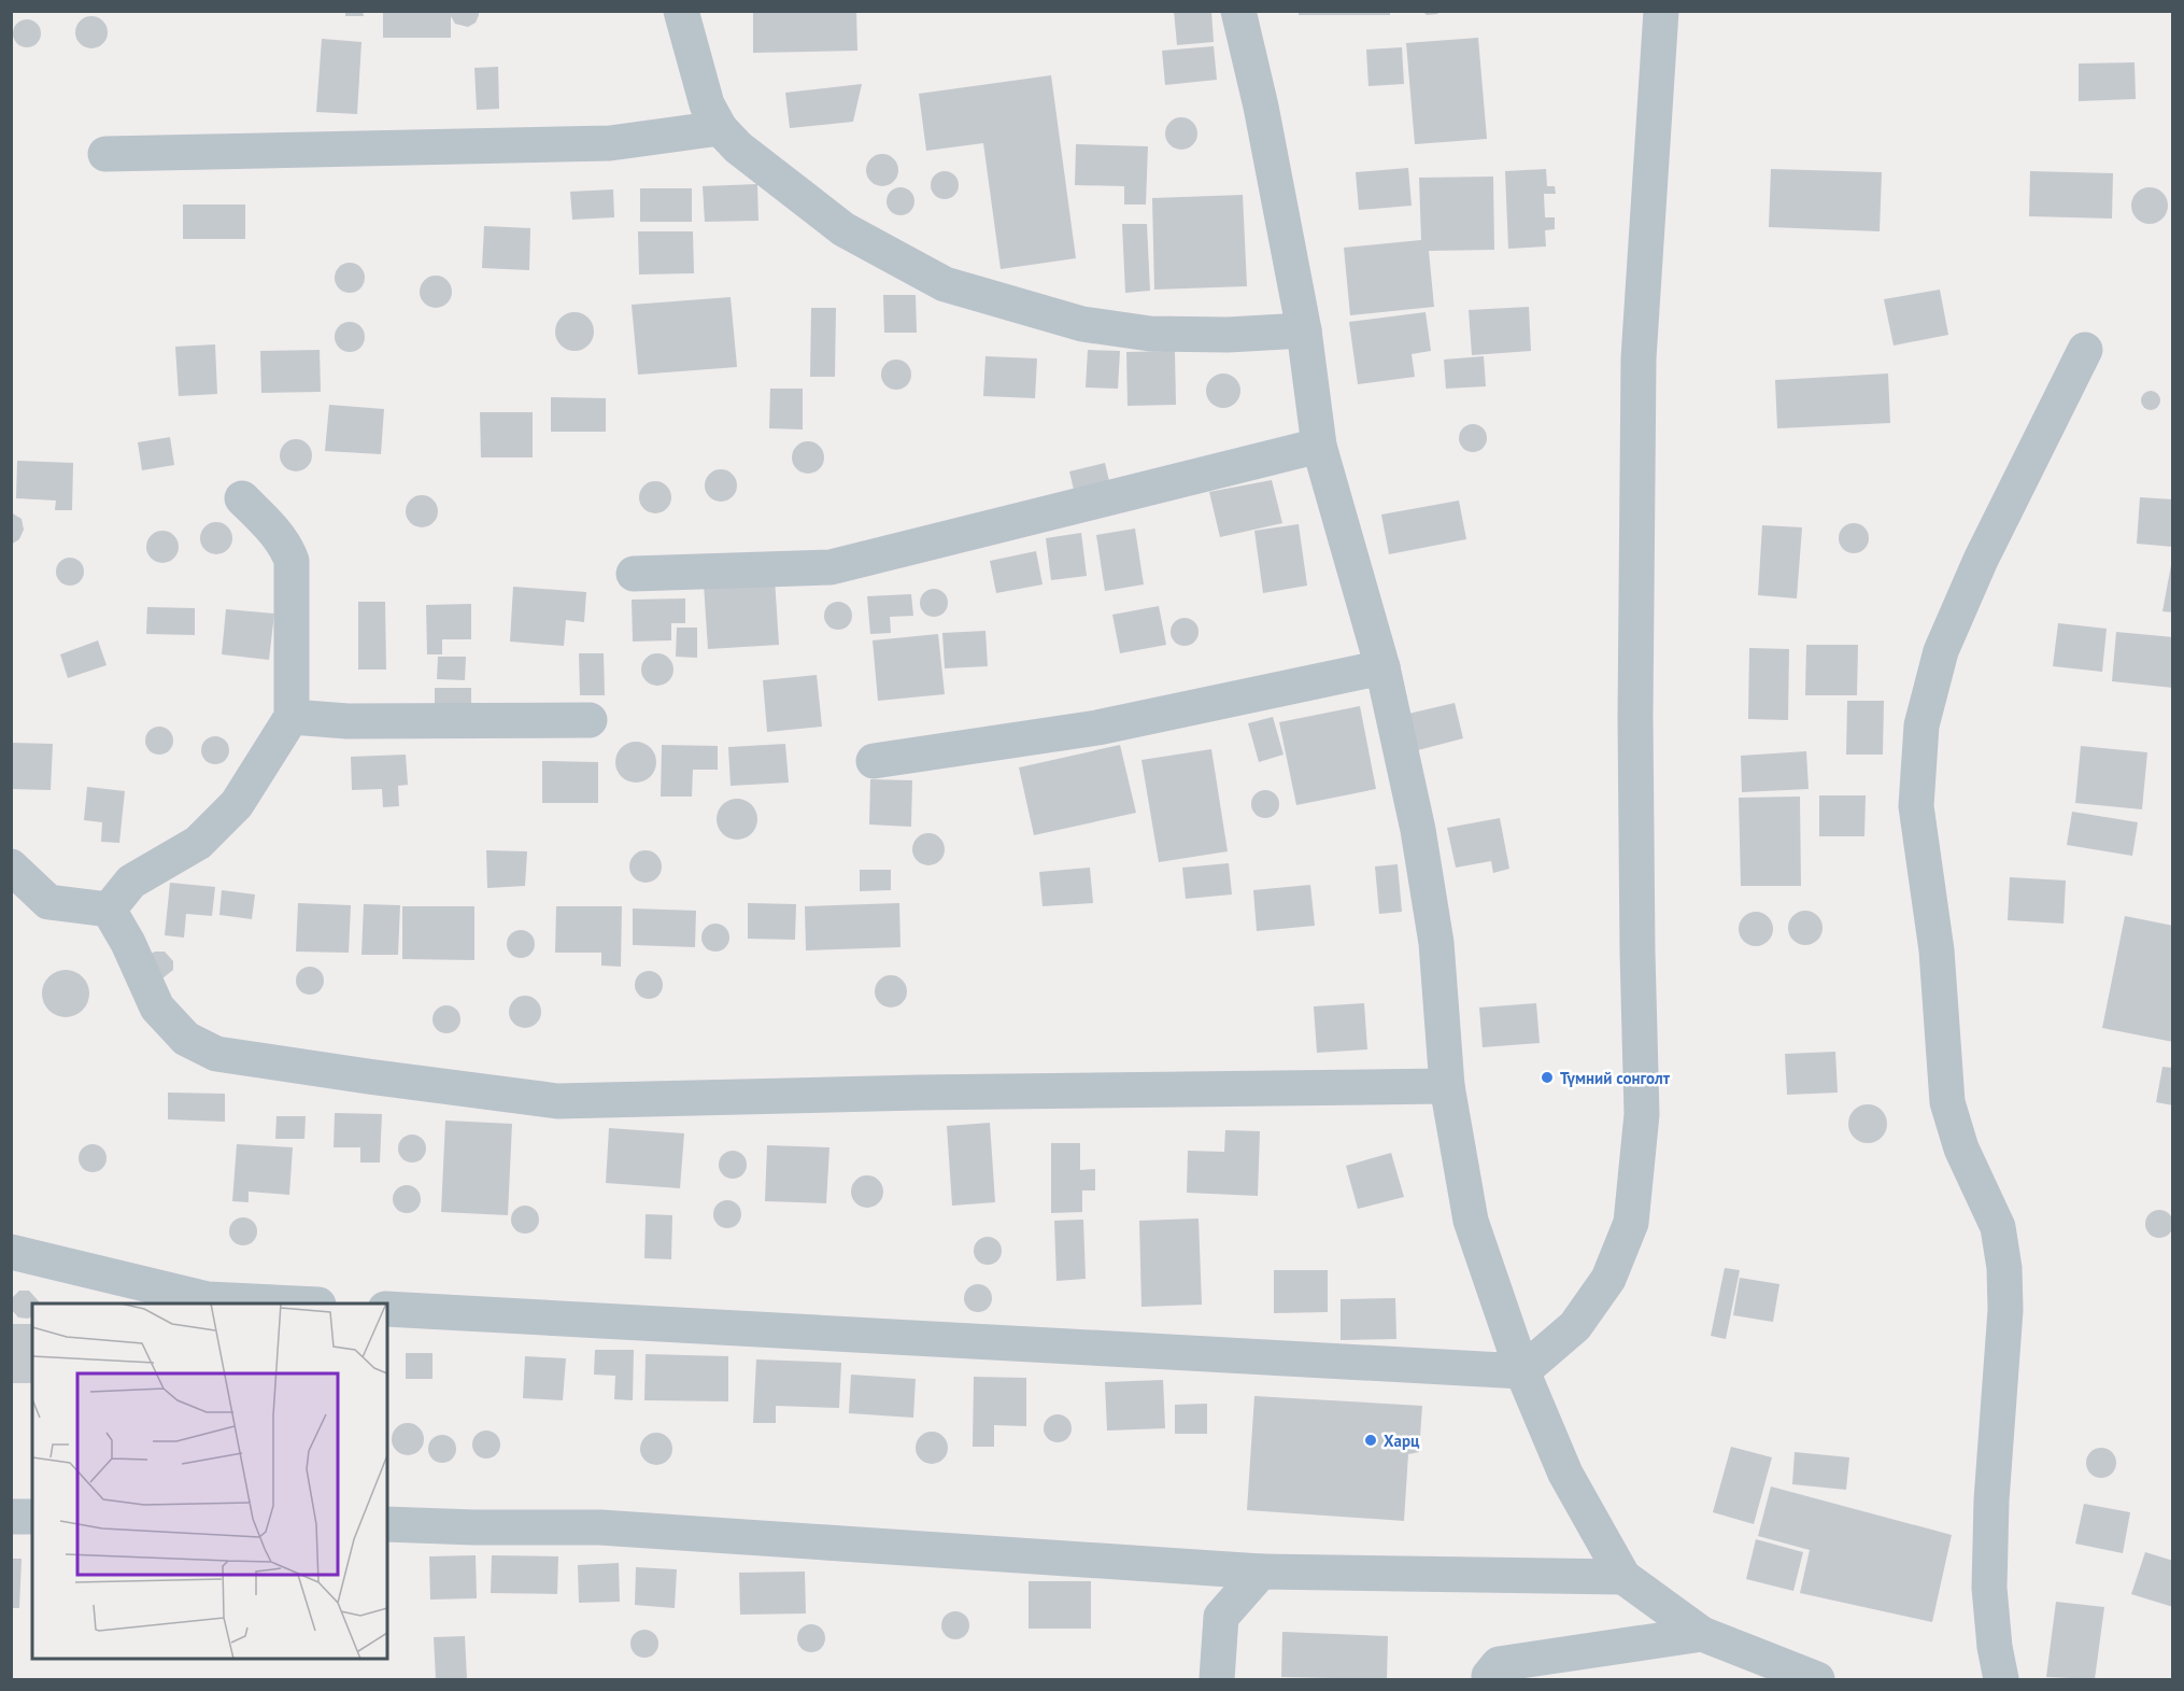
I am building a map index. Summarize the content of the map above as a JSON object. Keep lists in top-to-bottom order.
{
  "places": ["Түмний сонголт", "Харц"]
}
